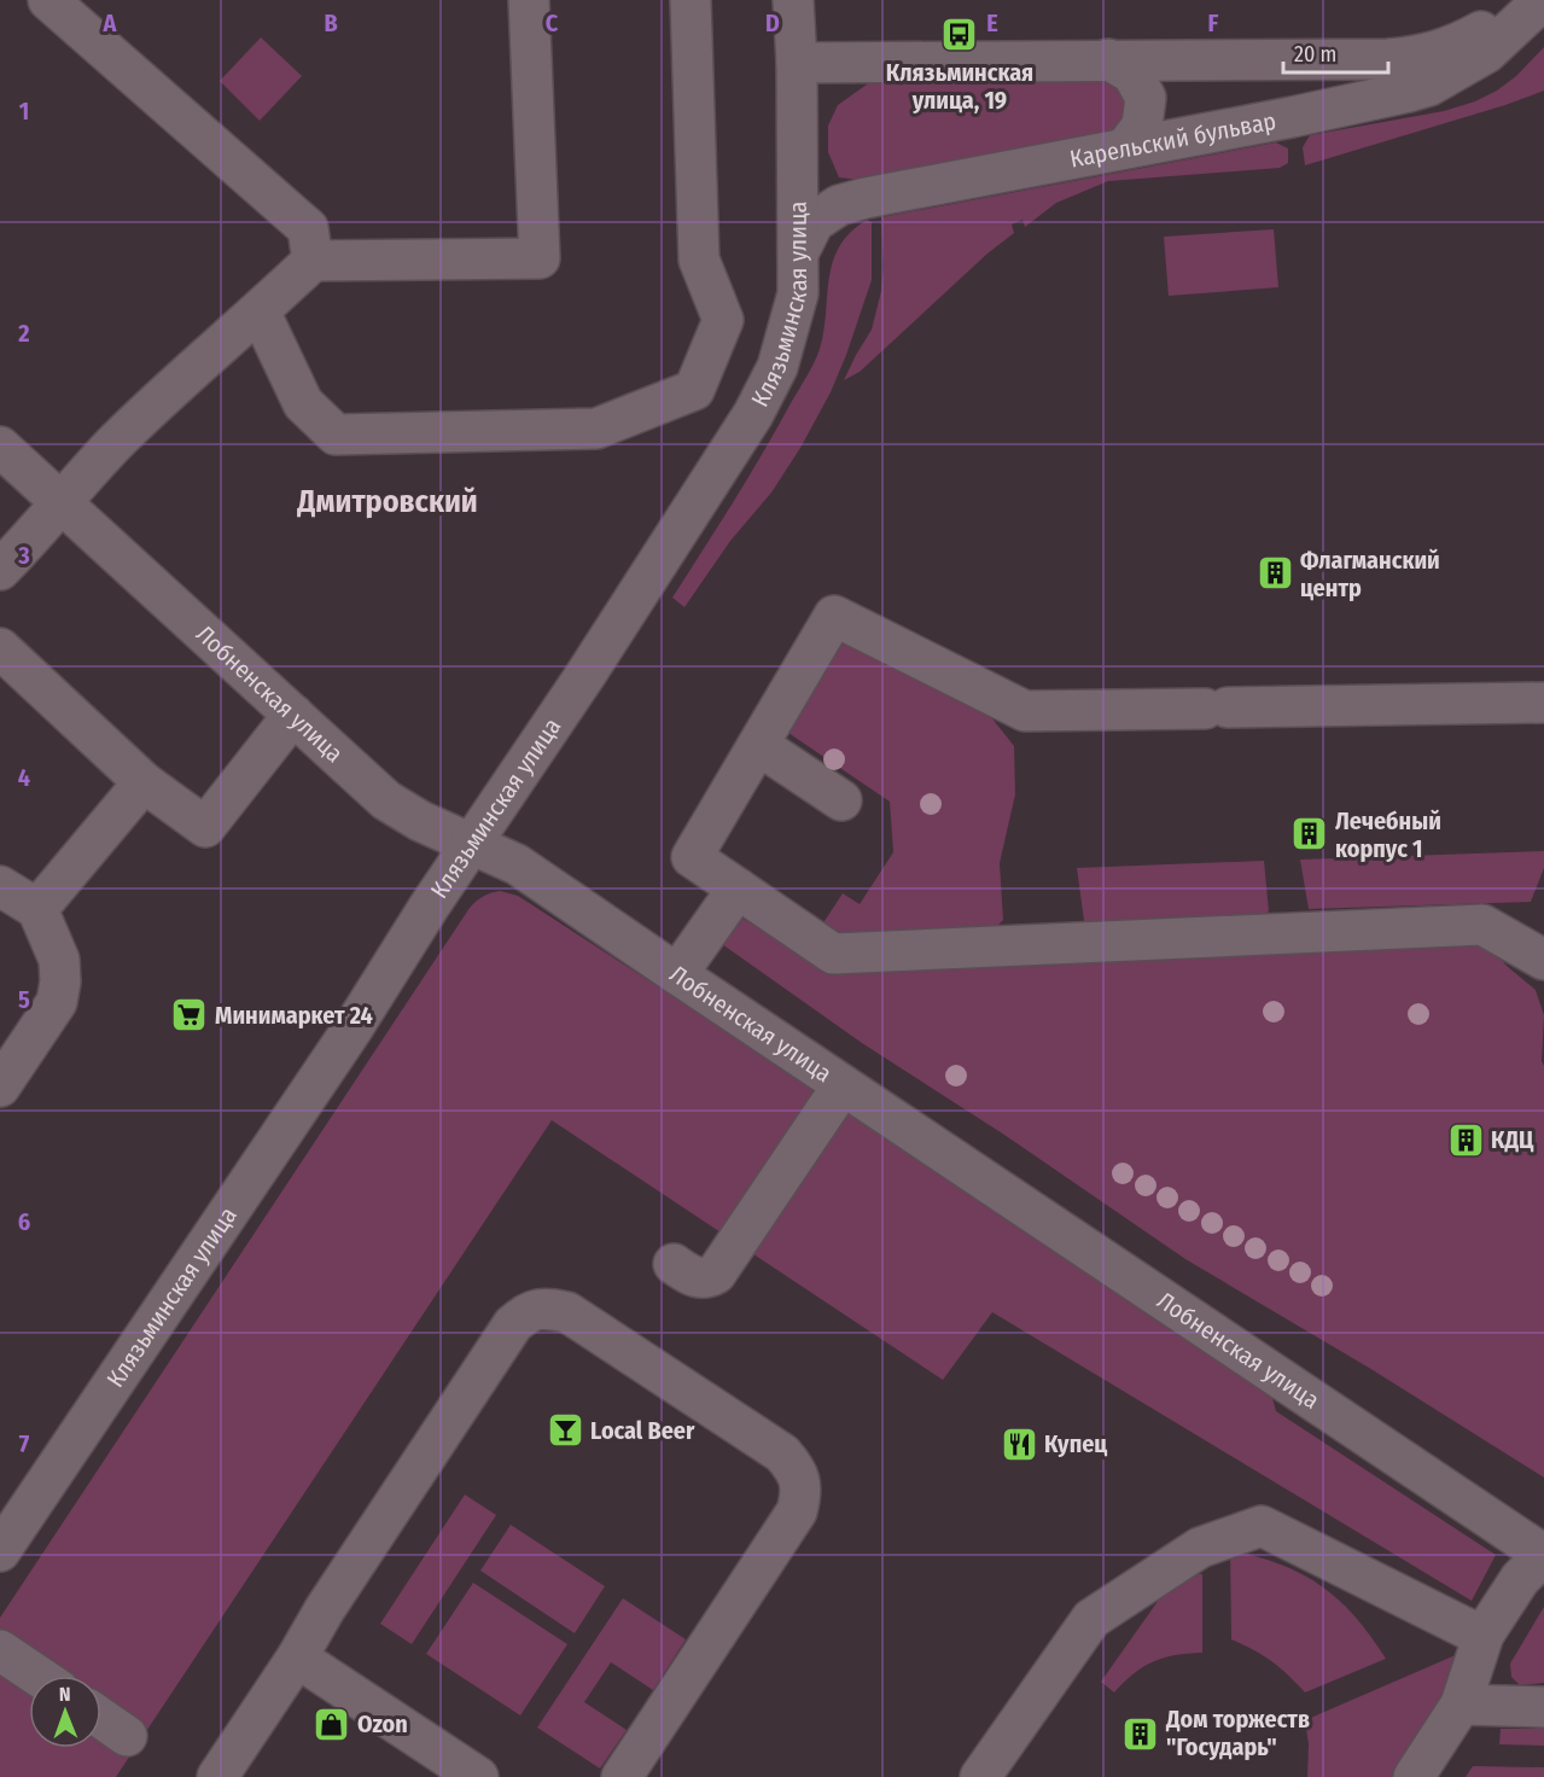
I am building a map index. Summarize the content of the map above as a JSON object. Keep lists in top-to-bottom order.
{
  "streets": {
    "street": ["Карельский бульвар", "Клязьминская улица", "Лобненская улица"]
  },
  "crossings": [
    ["Карельский бульвар", "Клязьминская улица"],
    ["Клязьминская улица", "Лобненская улица"]
  ],
  "districts": ["Дмитровский"],
  "places": {
    "bus stop": ["Клязьминская улица, 19"],
    "building": [
      "Флагманский центр",
      "Лечебный корпус 1",
      "КДЦ",
      "Дом торжеств \"Государь\""
    ],
    "supermarket": ["Минимаркет 24"],
    "bar": ["Local Beer"],
    "restaurant": ["Купец"],
    "shop": ["Ozon"]
  },
  "scale_bar": "20 m",
  "north": "top",
  "grid": {
    "columns": [
      "A",
      "B",
      "C",
      "D",
      "E",
      "F"
    ],
    "rows": [
      "1",
      "2",
      "3",
      "4",
      "5",
      "6",
      "7"
    ]
  }
}
